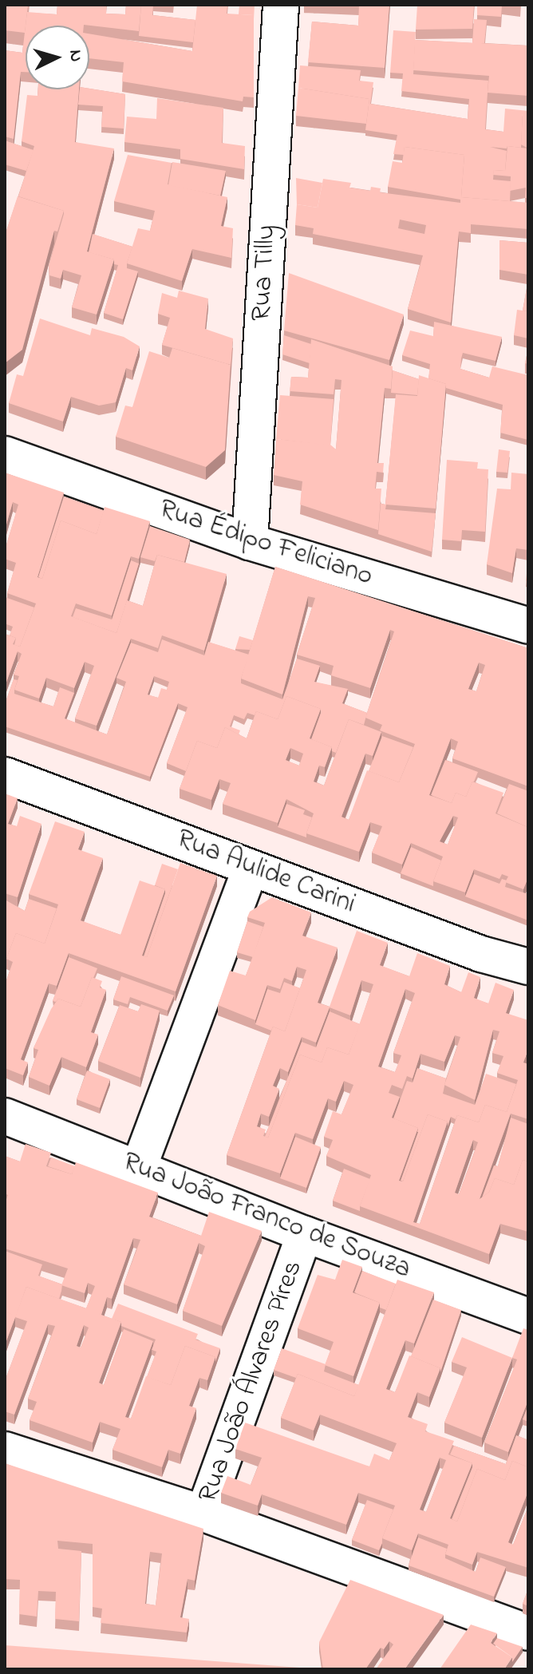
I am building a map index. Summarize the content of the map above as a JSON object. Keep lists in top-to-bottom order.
{
  "streets": {
    "street": [
      "Rua Tilly",
      "Rua Édipo Feliciano",
      "Rua Aulide Carini",
      "Rua João Franco de Souza",
      "Rua João Álvares Píres"
    ]
  },
  "crossings": [
    ["Rua Tilly", "Rua Édipo Feliciano"],
    ["Rua João Franco de Souza", "Rua João Álvares Píres"]
  ],
  "north": "right"
}
